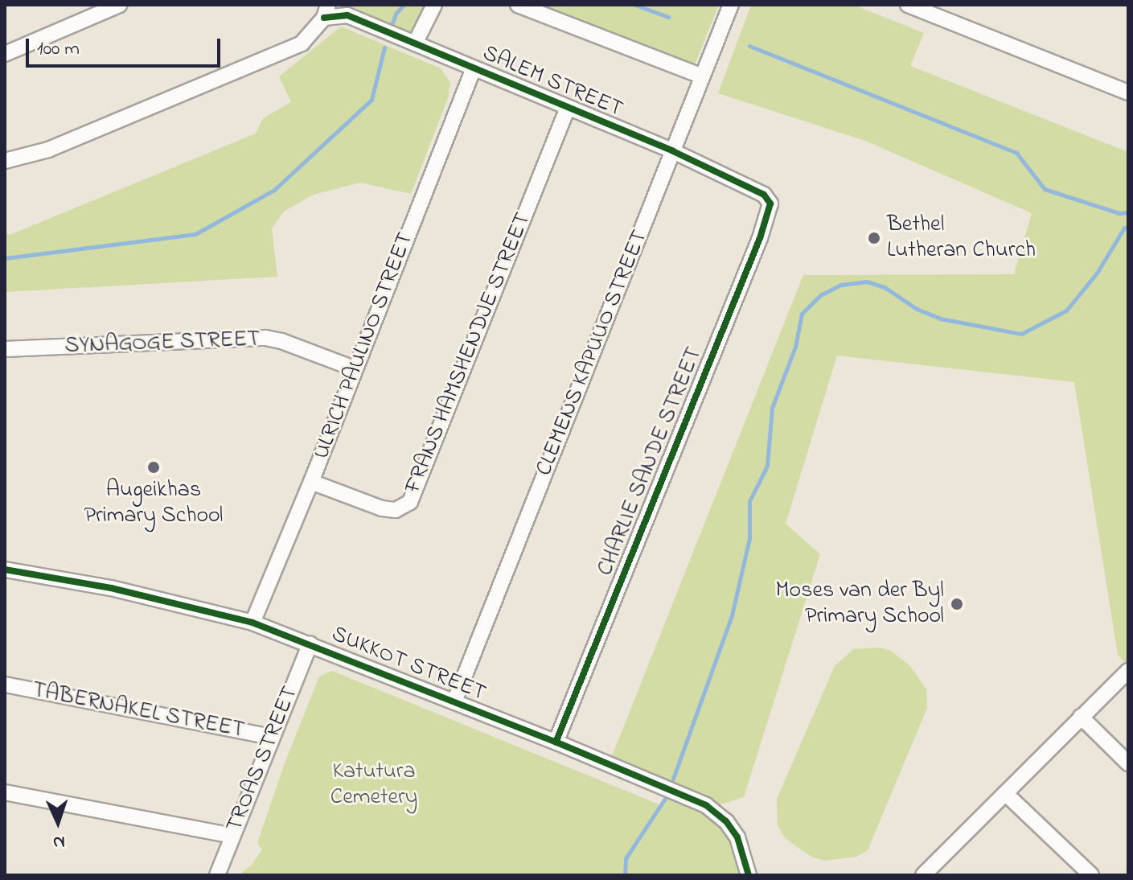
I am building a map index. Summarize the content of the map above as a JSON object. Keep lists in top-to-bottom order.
{
  "streets": {
    "street": [
      "SALEM STREET",
      "SYNAGOGE STREET",
      "ULRICH PAULINO STREET",
      "FRANS HAMSHENDJE STREET",
      "CLEMENS KAPUUO STREET",
      "CHARLIE SANDE STREET",
      "SUKKOT STREET",
      "TABERNAKEL STREET",
      "TROAS STREET"
    ]
  },
  "crossings": [
    ["SALEM STREET", "ULRICH PAULINO STREET"],
    ["SALEM STREET", "FRANS HAMSHENDJE STREET"],
    ["SALEM STREET", "CLEMENS KAPUUO STREET"],
    ["SALEM STREET", "CHARLIE SANDE STREET"],
    ["SYNAGOGE STREET", "ULRICH PAULINO STREET"],
    ["ULRICH PAULINO STREET", "FRANS HAMSHENDJE STREET"],
    ["ULRICH PAULINO STREET", "SUKKOT STREET"],
    ["CLEMENS KAPUUO STREET", "SUKKOT STREET"],
    ["CHARLIE SANDE STREET", "SUKKOT STREET"],
    ["SUKKOT STREET", "TROAS STREET"],
    ["TABERNAKEL STREET", "TROAS STREET"]
  ],
  "parks": ["Katutura Cemetery"],
  "places": ["Bethel Lutheran Church", "Augeikhas Primary School", "Moses van der Byl Primary School"],
  "scale_bar": "100 m",
  "north": "bottom"
}
